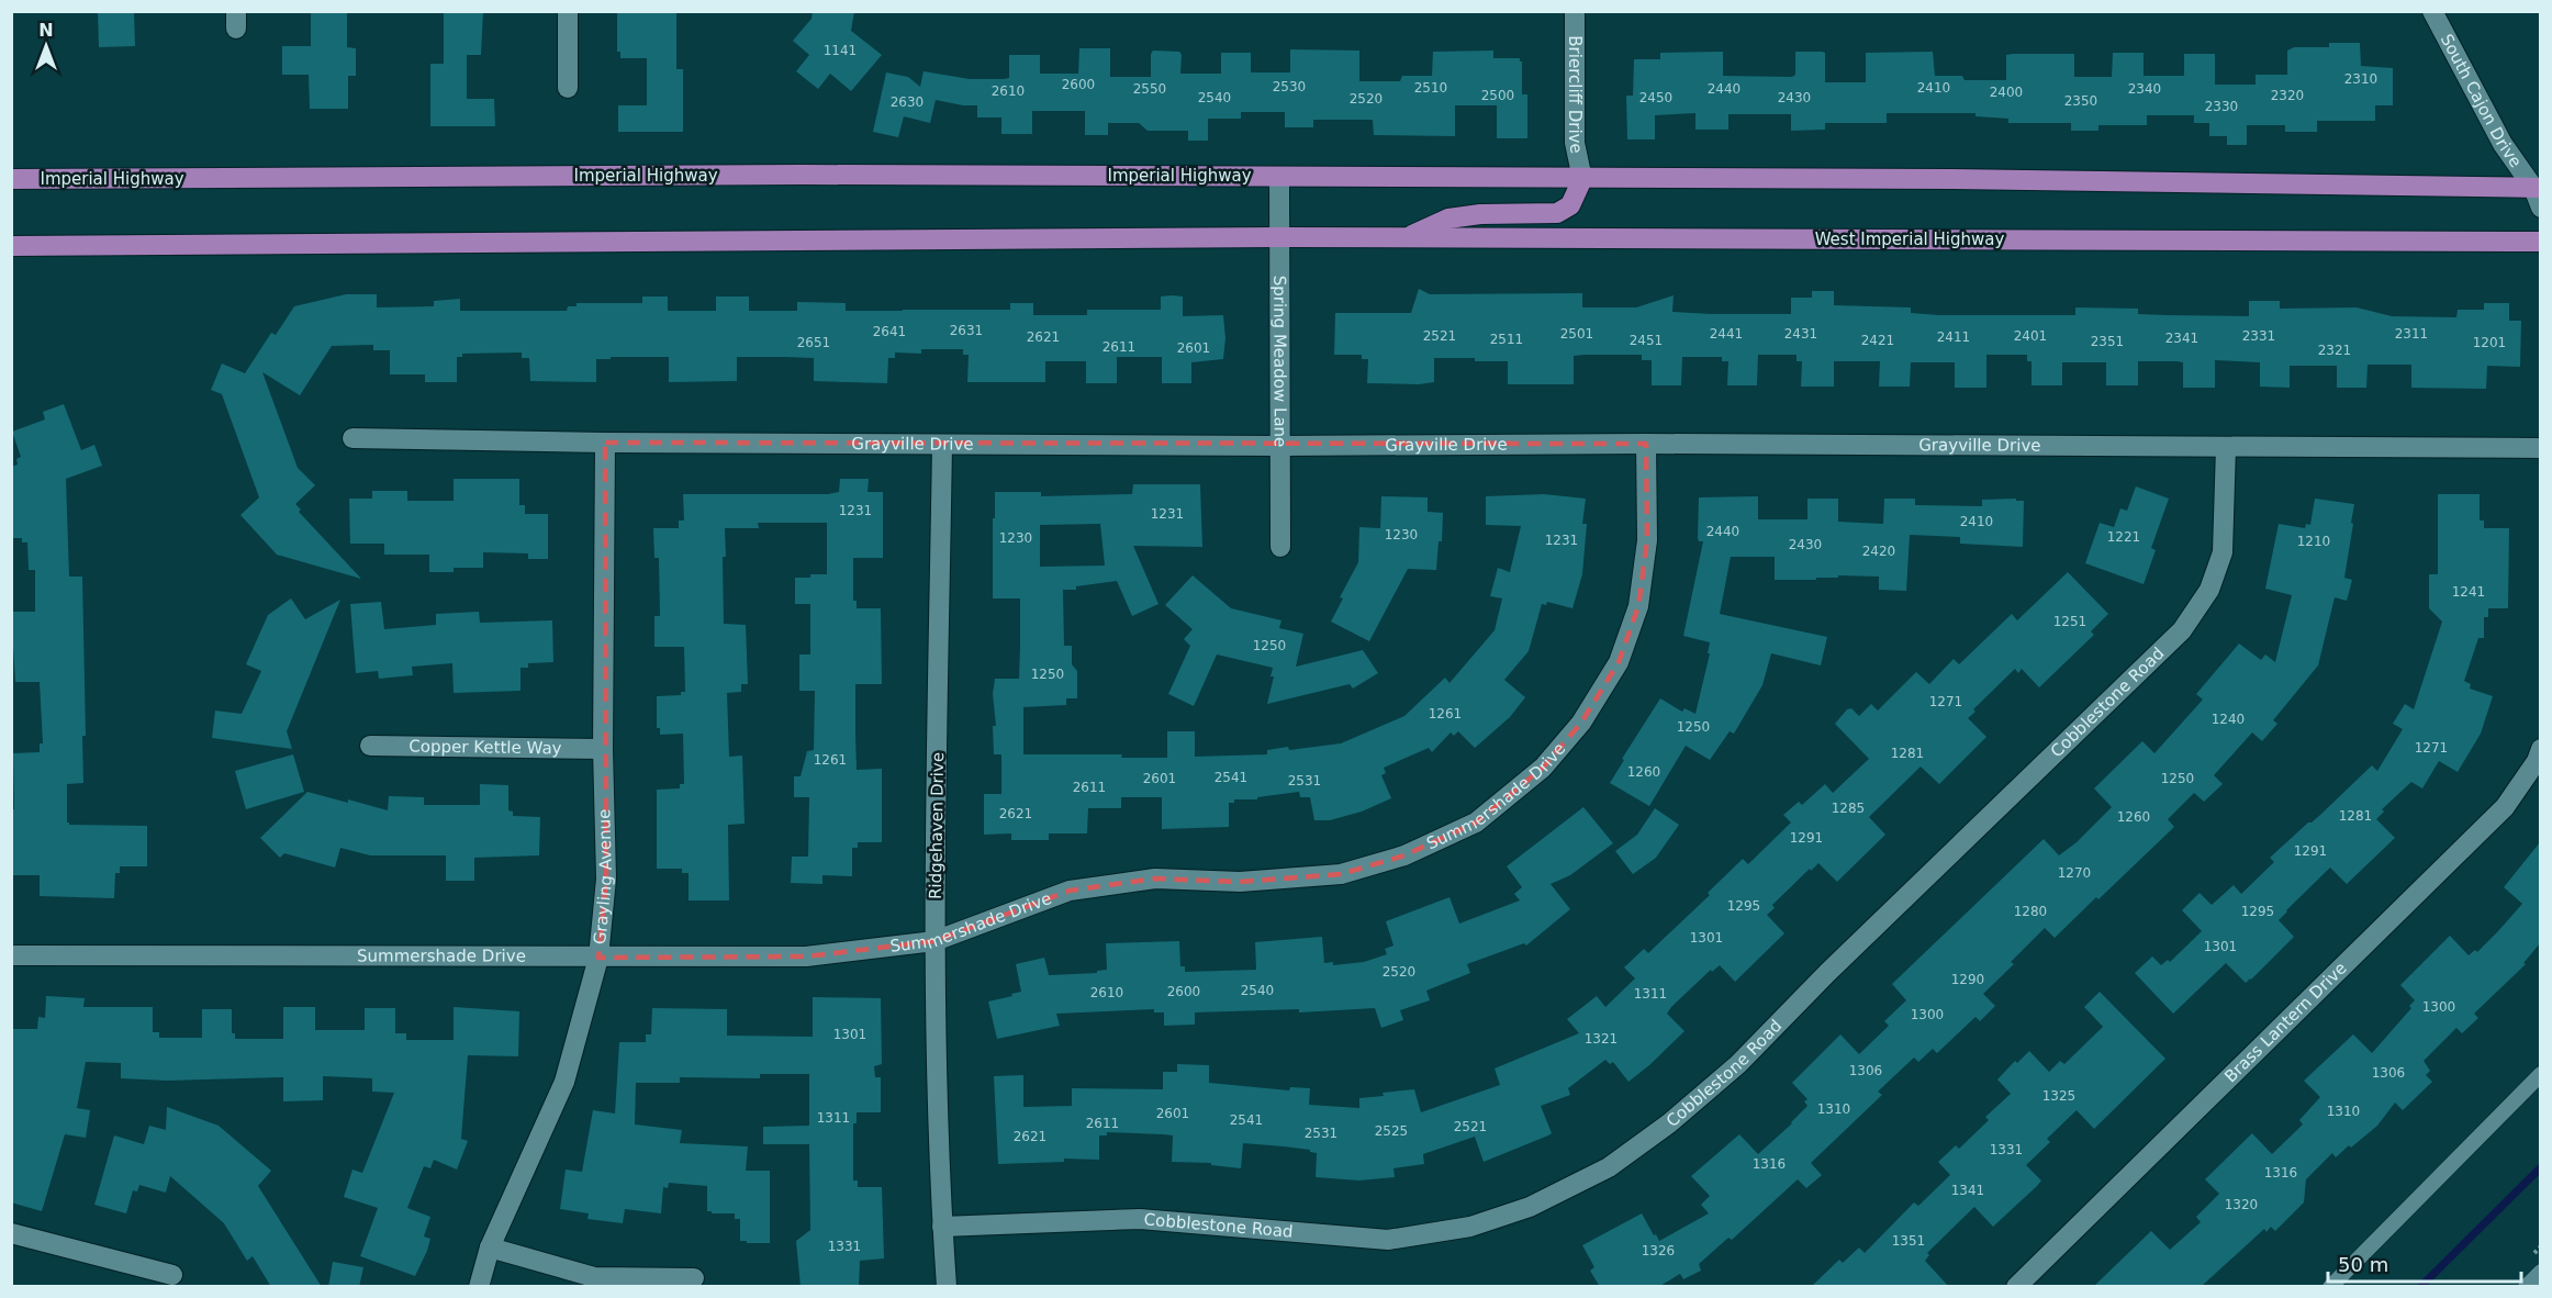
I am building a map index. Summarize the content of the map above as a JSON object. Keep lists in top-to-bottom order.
{
  "streets": {
    "main road": ["Imperial Highway", "West Imperial Highway"],
    "street": [
      "Briercliff Drive",
      "South Cajon Drive",
      "Spring Meadow Lane",
      "Grayville Drive",
      "Cobblestone Road",
      "Copper Kettle Way",
      "Summershade Drive",
      "Ridgehaven Drive",
      "Grayling Avenue",
      "Brass Lantern Drive"
    ]
  },
  "crossings": [
    ["Imperial Highway", "Spring Meadow Lane"],
    ["West Imperial Highway", "Spring Meadow Lane"],
    ["Spring Meadow Lane", "Grayville Drive"],
    ["Grayville Drive", "Cobblestone Road"],
    ["Grayville Drive", "Summershade Drive"],
    ["Grayville Drive", "Ridgehaven Drive"],
    ["Grayville Drive", "Grayling Avenue"],
    ["Cobblestone Road", "Ridgehaven Drive"],
    ["Copper Kettle Way", "Grayling Avenue"],
    ["Summershade Drive", "Ridgehaven Drive"],
    ["Summershade Drive", "Grayling Avenue"]
  ],
  "house_numbers": [
    "1141",
    "2310",
    "2600",
    "2530",
    "2510",
    "2410",
    "2550",
    "2440",
    "2340",
    "2610",
    "2400",
    "2500",
    "2320",
    "2540",
    "2450",
    "2430",
    "2520",
    "2350",
    "2630",
    "2330",
    "2631",
    "2641",
    "2501",
    "2441",
    "2431",
    "2311",
    "2521",
    "2401",
    "2331",
    "2621",
    "2411",
    "2341",
    "2511",
    "2451",
    "2421",
    "2351",
    "2651",
    "1201",
    "2611",
    "2601",
    "2321",
    "1231",
    "1231",
    "2410",
    "2440",
    "1230",
    "1221",
    "1230",
    "1231",
    "1210",
    "2430",
    "2420",
    "1241",
    "1251",
    "1250",
    "1250",
    "1271",
    "1261",
    "1240",
    "1250",
    "1271",
    "1281",
    "1261",
    "1260",
    "2541",
    "2601",
    "1250",
    "2531",
    "2611",
    "1285",
    "2621",
    "1281",
    "1260",
    "1291",
    "1291",
    "1270",
    "1295",
    "1280",
    "1295",
    "1301",
    "1301",
    "2520",
    "1290",
    "2540",
    "2600",
    "2610",
    "1311",
    "1300",
    "1300",
    "1301",
    "1321",
    "1306",
    "1306",
    "1325",
    "1310",
    "1310",
    "2601",
    "1311",
    "2541",
    "2611",
    "2521",
    "2525",
    "2531",
    "2621",
    "1331",
    "1316",
    "1316",
    "1341",
    "1320",
    "1351",
    "1331",
    "1326"
  ],
  "scale_bar": "50 m",
  "north": "top"
}
